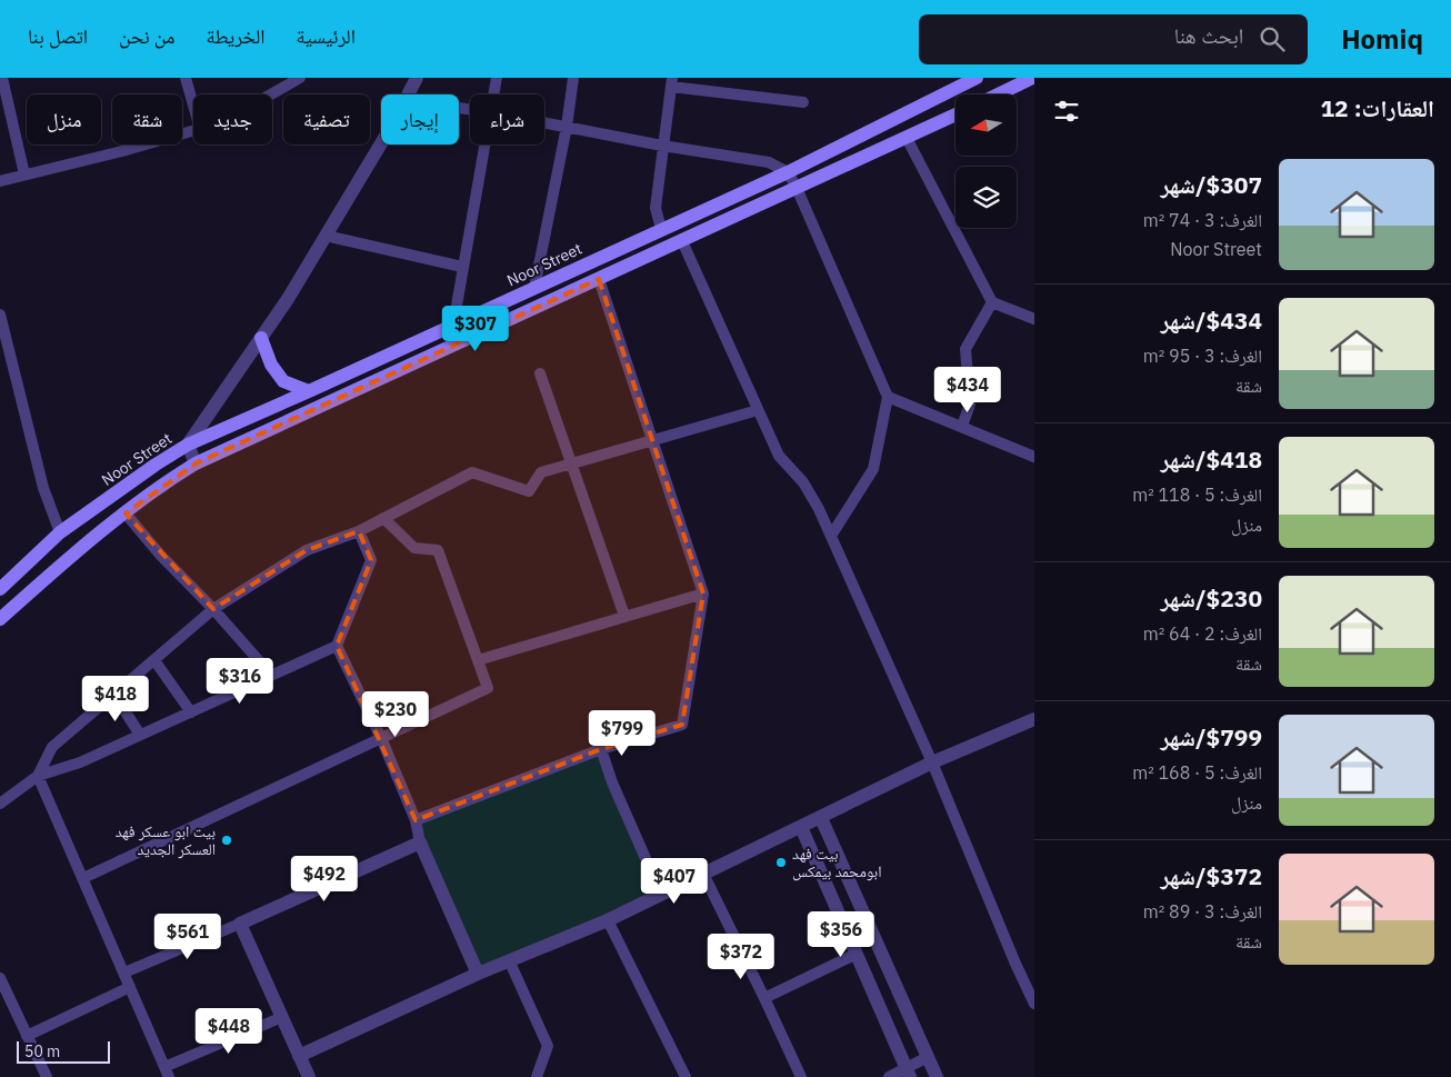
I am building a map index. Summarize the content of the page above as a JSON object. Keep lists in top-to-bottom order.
{
  "streets": {
    "main road": ["Noor Street"]
  },
  "places": ["بيت ابو عسكر فهد العسكر الجديد", "بيت فهد ابومحمد بيمكس"],
  "scale_bar": "50 m",
  "north": "left",
  "page": {
    "header": "Homiq",
    "search": "ابحث هنا",
    "nav": [
      "الرئيسية",
      "الخريطة",
      "من نحن",
      "اتصل بنا"
    ],
    "heading": "العقارات: 12",
    "chip": [
      "شراء",
      "إيجار",
      "تصفية",
      "جديد",
      "شقة",
      "منزل"
    ],
    "list": [
      {
        "name": "$307/شهر",
        "note": "الغرف: 3 · 74 m² · Noor Street"
      },
      {
        "name": "$434/شهر",
        "note": "الغرف: 3 · 95 m² · شقة"
      },
      {
        "name": "$418/شهر",
        "note": "الغرف: 5 · 118 m² · منزل"
      },
      {
        "name": "$230/شهر",
        "note": "الغرف: 2 · 64 m² · شقة"
      },
      {
        "name": "$799/شهر",
        "note": "الغرف: 5 · 168 m² · منزل"
      },
      {
        "name": "$372/شهر",
        "note": "الغرف: 3 · 89 m² · شقة"
      }
    ],
    "price": [
      "$307",
      "$434",
      "$316",
      "$418",
      "$230",
      "$799",
      "$492",
      "$407",
      "$356",
      "$561",
      "$372",
      "$448"
    ],
    "scale": "50 m"
  }
}
